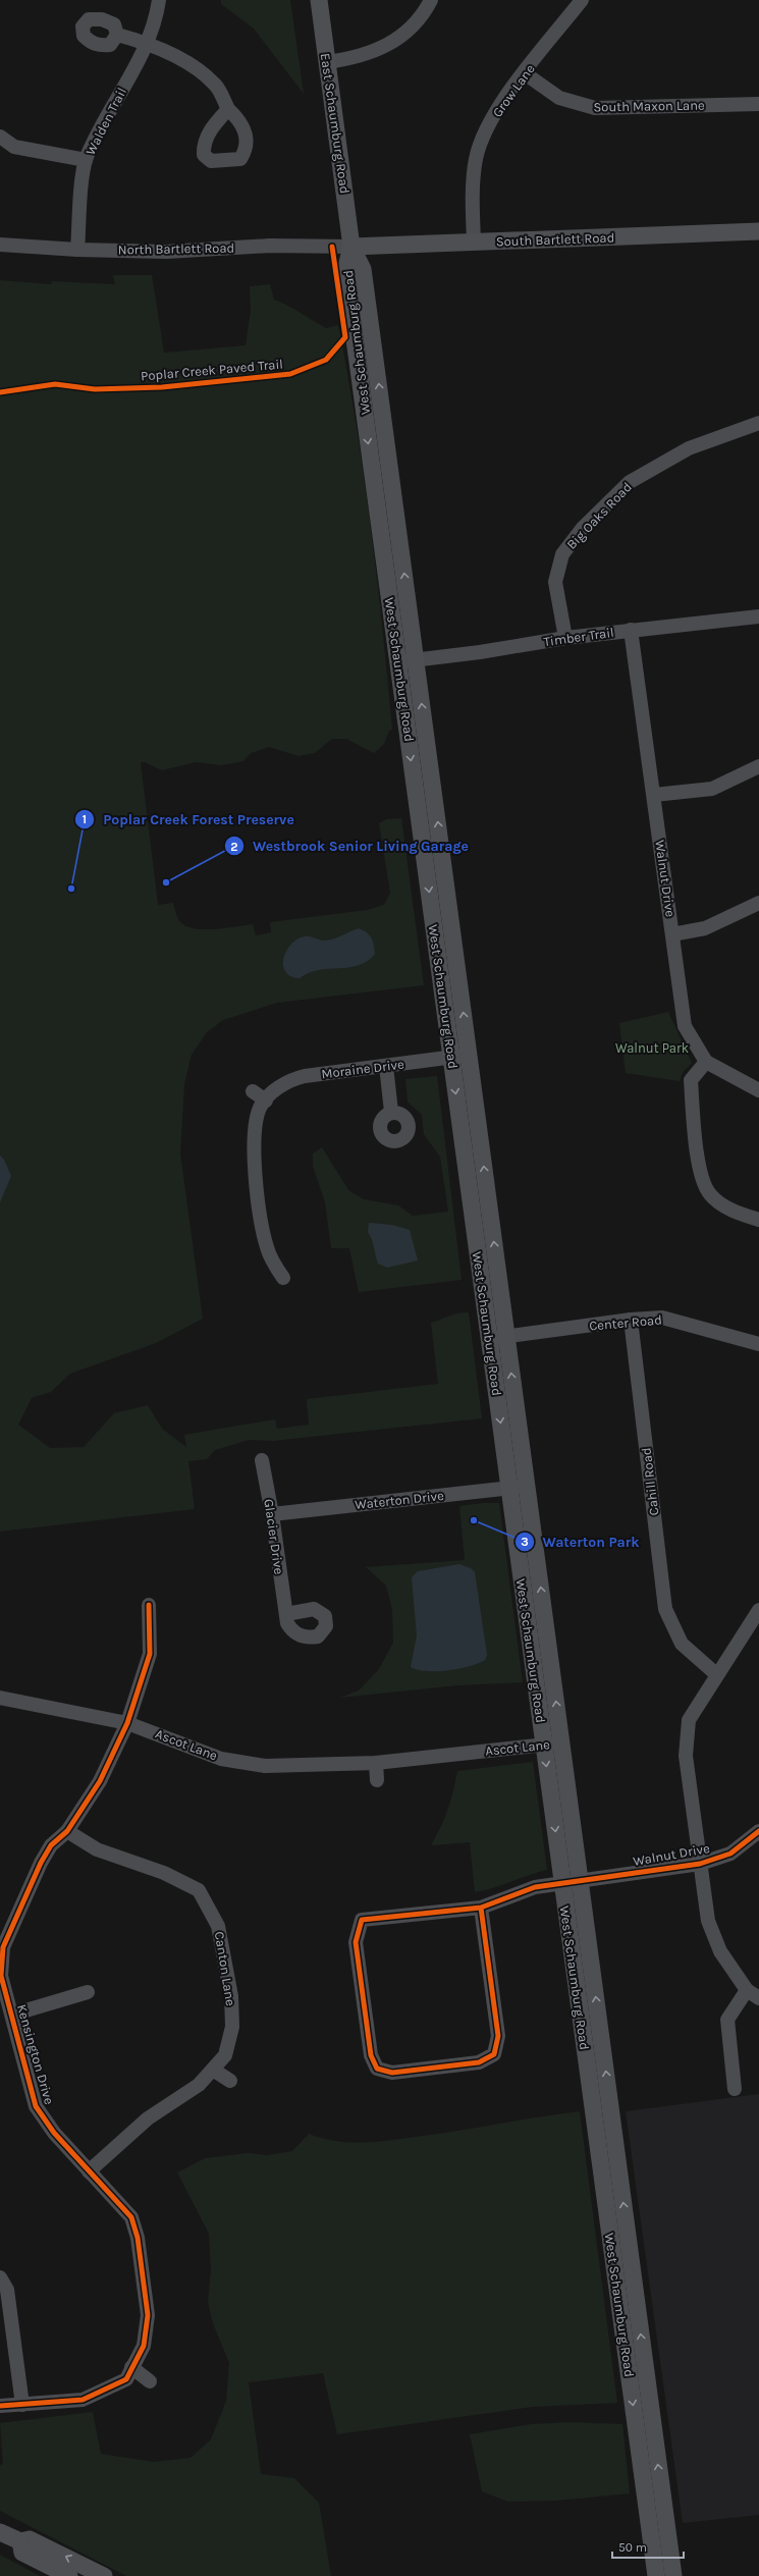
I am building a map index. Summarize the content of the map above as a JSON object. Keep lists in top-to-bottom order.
{
  "streets": {
    "main road": ["East Schaumburg Road", "South Bartlett Road", "West Schaumburg Road"],
    "street": [
      "Grow Lane",
      "South Maxon Lane",
      "Walden Trail",
      "North Bartlett Road",
      "Big Oaks Road",
      "Timber Trail",
      "Walnut Drive",
      "Moraine Drive",
      "Center Road",
      "Cahill Road",
      "Waterton Drive",
      "Glacier Drive",
      "Ascot Lane",
      "Canton Lane",
      "Kensington Drive"
    ],
    "cycle path": ["Poplar Creek Paved Trail"]
  },
  "crossings": [
    ["Grow Lane", "South Maxon Lane"],
    ["Grow Lane", "South Bartlett Road"],
    ["Walden Trail", "North Bartlett Road"],
    ["East Schaumburg Road", "South Bartlett Road"],
    ["East Schaumburg Road", "North Bartlett Road"],
    ["East Schaumburg Road", "West Schaumburg Road"],
    ["South Bartlett Road", "North Bartlett Road"],
    ["South Bartlett Road", "West Schaumburg Road"],
    ["North Bartlett Road", "West Schaumburg Road"],
    ["West Schaumburg Road", "Timber Trail"],
    ["West Schaumburg Road", "Walnut Drive"],
    ["West Schaumburg Road", "Moraine Drive"],
    ["West Schaumburg Road", "Center Road"],
    ["West Schaumburg Road", "Waterton Drive"],
    ["West Schaumburg Road", "Ascot Lane"],
    ["Big Oaks Road", "Timber Trail"],
    ["Timber Trail", "Walnut Drive"],
    ["Center Road", "Cahill Road"],
    ["Waterton Drive", "Glacier Drive"],
    ["Ascot Lane", "Kensington Drive"],
    ["Canton Lane", "Kensington Drive"]
  ],
  "parks": ["Walnut Park"],
  "places": ["Westbrook Senior Living Garage", "Poplar Creek Forest Preserve", "Waterton Park"],
  "scale_bar": "50 m"
}
